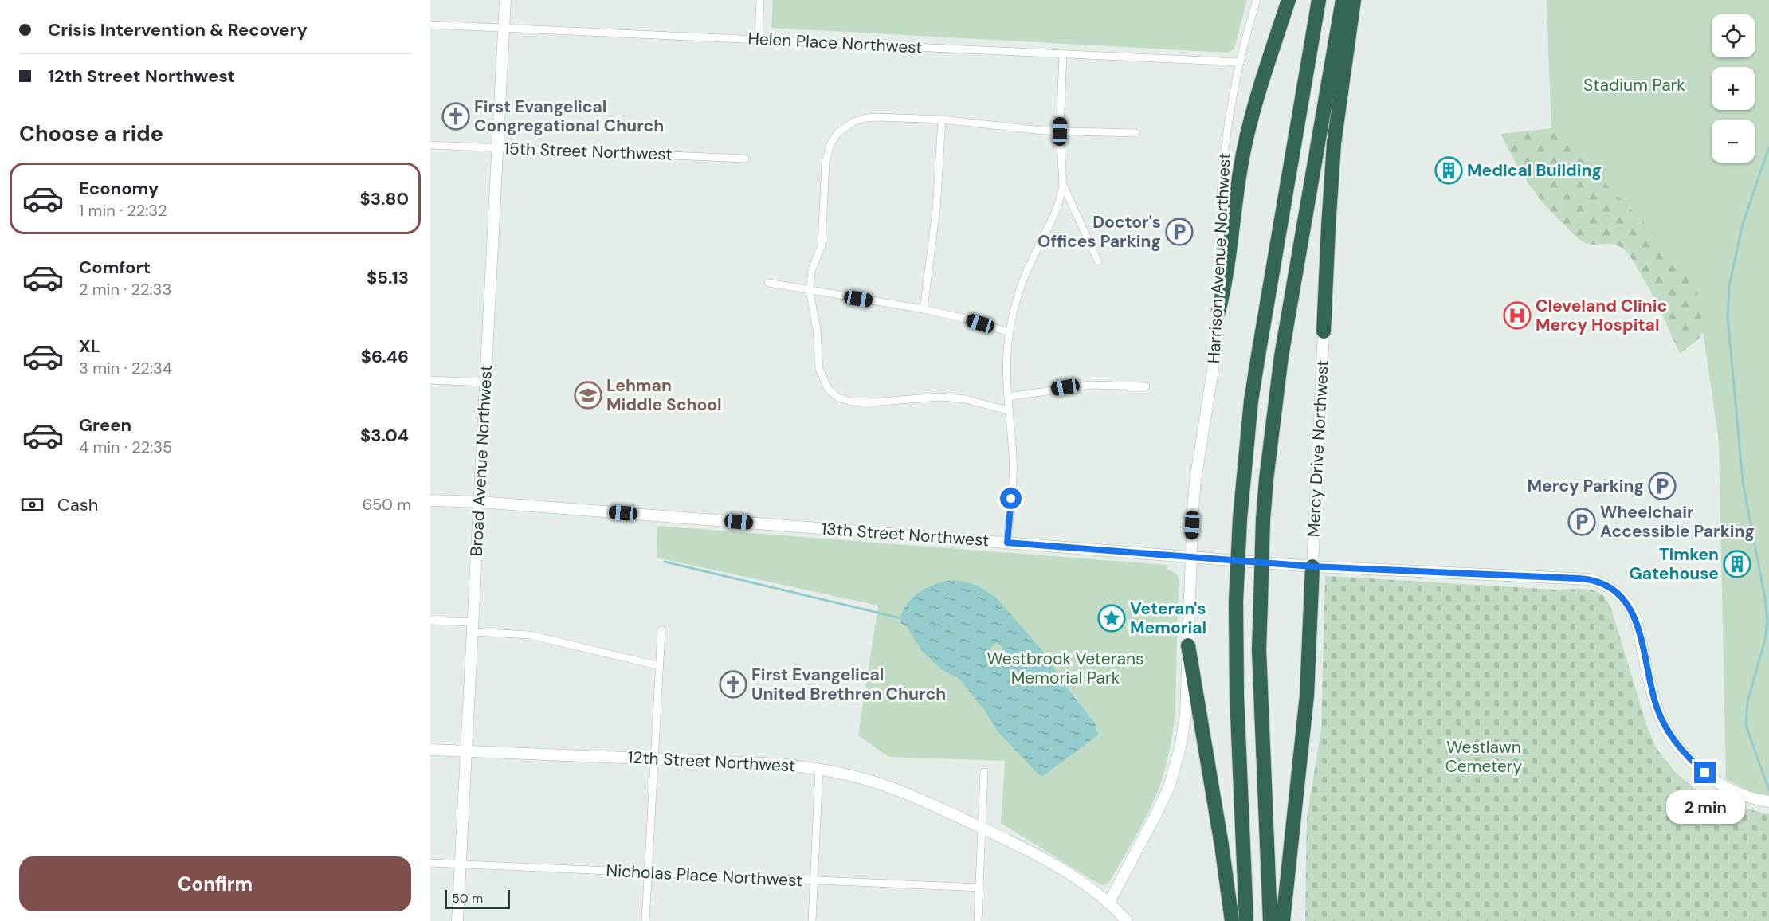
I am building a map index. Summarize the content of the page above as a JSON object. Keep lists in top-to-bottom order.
{
  "streets": {
    "main road": [
      "Harrison Avenue Northwest",
      "Mercy Drive Northwest",
      "Broad Avenue Northwest",
      "13th Street Northwest",
      "12th Street Northwest"
    ],
    "street": ["Helen Place Northwest", "15th Street Northwest", "Nicholas Place Northwest"]
  },
  "crossings": [
    ["Helen Place Northwest", "Harrison Avenue Northwest"],
    ["Helen Place Northwest", "Broad Avenue Northwest"],
    ["15th Street Northwest", "Broad Avenue Northwest"],
    ["Harrison Avenue Northwest", "13th Street Northwest"],
    ["Harrison Avenue Northwest", "12th Street Northwest"],
    ["Mercy Drive Northwest", "13th Street Northwest"],
    ["Broad Avenue Northwest", "13th Street Northwest"],
    ["Broad Avenue Northwest", "12th Street Northwest"],
    ["Broad Avenue Northwest", "Nicholas Place Northwest"]
  ],
  "parks": ["Stadium Park", "Westbrook Veterans Memorial Park", "Westlawn Cemetery"],
  "places": {
    "church": ["First Evangelical Congregational Church", "First Evangelical United Brethren Church"],
    "building": ["Medical Building", "Timken Gatehouse"],
    "parking": ["Doctor's Offices Parking", "Mercy Parking", "Wheelchair Accessible Parking"],
    "hospital": ["Cleveland Clinic Mercy Hospital"],
    "school or university": ["Lehman Middle School"],
    "place": ["Veteran's Memorial"]
  },
  "scale_bar": "50 m",
  "page": {
    "banner": ["Crisis Intervention & Recovery", "12th Street Northwest"],
    "map_buttons": ["+", "−"],
    "heading": "Choose a ride",
    "list": [
      {
        "name": "Economy",
        "note": "1 min · 22:32",
        "value": "$3.80"
      },
      {
        "name": "Comfort",
        "note": "2 min · 22:33",
        "value": "$5.13"
      },
      {
        "name": "XL",
        "note": "3 min · 22:34",
        "value": "$6.46"
      },
      {
        "name": "Green",
        "note": "4 min · 22:35",
        "value": "$3.04"
      }
    ],
    "pay": ["Cash", "650 m"],
    "bubble": "2 min",
    "buttons": "Confirm",
    "scale": "50 m"
  }
}
